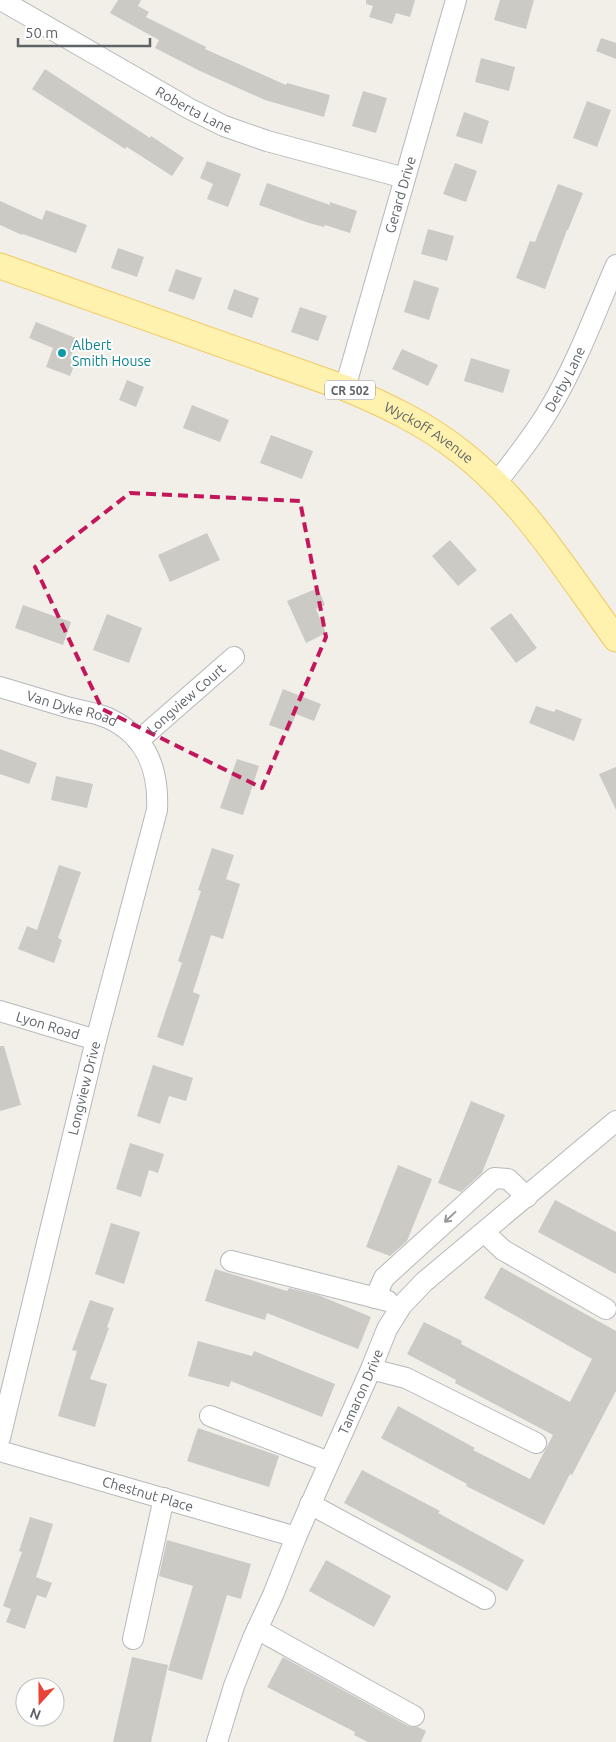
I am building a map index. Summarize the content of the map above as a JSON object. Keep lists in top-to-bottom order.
{
  "streets": {
    "main road": ["CR 502", "Wyckoff Avenue"],
    "street": [
      "Roberta Lane",
      "Gerard Drive",
      "Derby Lane",
      "Longview Court",
      "Van Dyke Road",
      "Lyon Road",
      "Longview Drive",
      "Tamaron Drive",
      "Chestnut Place"
    ]
  },
  "crossings": [
    ["Roberta Lane", "Gerard Drive"],
    ["Gerard Drive", "Wyckoff Avenue"],
    ["Derby Lane", "Wyckoff Avenue"],
    ["Longview Court", "Van Dyke Road"],
    ["Longview Court", "Longview Drive"],
    ["Van Dyke Road", "Longview Drive"],
    ["Lyon Road", "Longview Drive"],
    ["Tamaron Drive", "Chestnut Place"]
  ],
  "places": ["Albert Smith House"],
  "scale_bar": "50 m",
  "north": "bottom"
}
